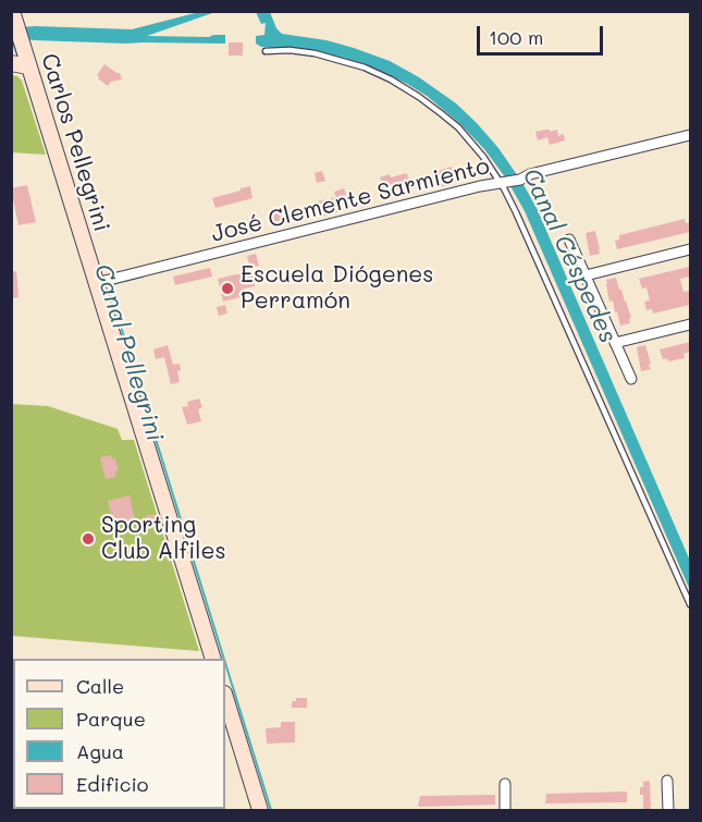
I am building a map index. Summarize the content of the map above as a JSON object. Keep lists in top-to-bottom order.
{
  "streets": {
    "main road": ["Carlos Pellegrini"],
    "street": ["José Clemente Sarmiento"]
  },
  "crossings": [
    ["Carlos Pellegrini", "José Clemente Sarmiento"]
  ],
  "water": ["Canal Céspedes", "Canal Pellegrini"],
  "places": ["Escuela Diógenes Perramón", "Sporting Club Alfiles"],
  "legend": [
    "Calle",
    "Parque",
    "Agua",
    "Edificio"
  ],
  "scale_bar": "100 m"
}
